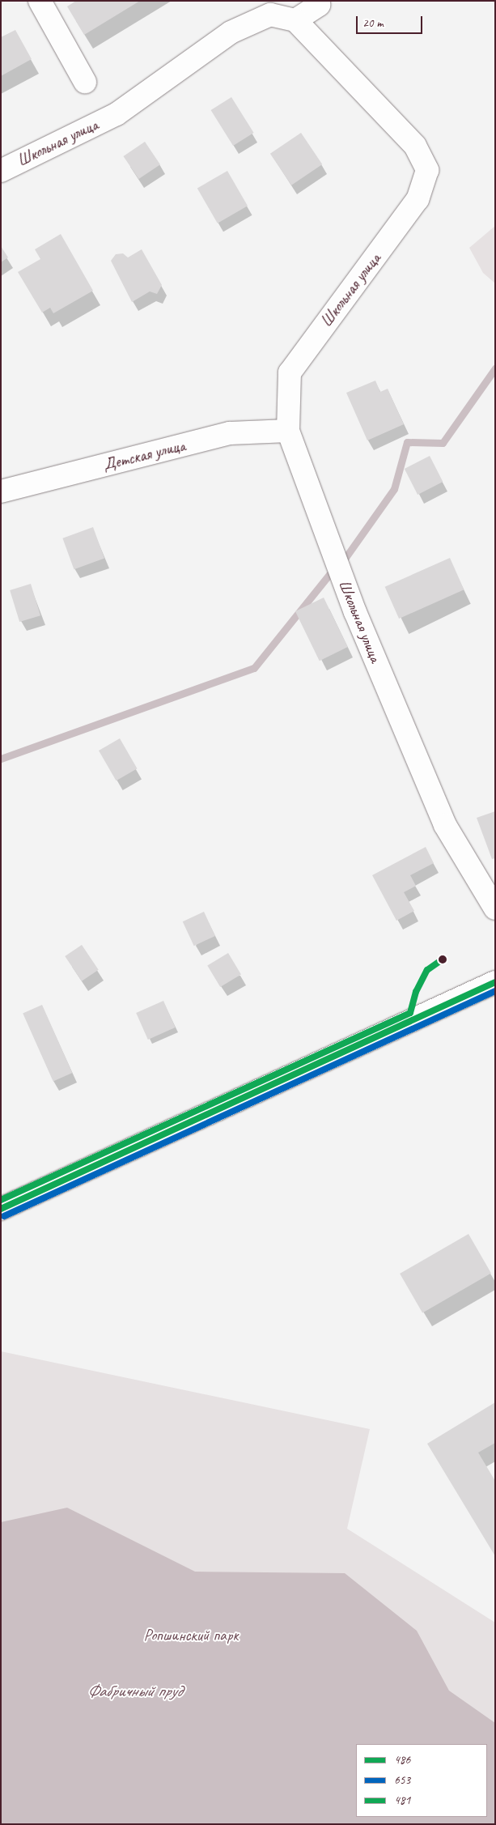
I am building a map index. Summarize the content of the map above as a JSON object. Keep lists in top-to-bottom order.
{
  "streets": {
    "street": ["Школьная улица", "Детская улица"]
  },
  "crossings": [
    ["Школьная улица", "Детская улица"]
  ],
  "water": ["Фабричный пруд"],
  "parks": ["Ропшинский парк"],
  "lines": ["transit line 481", "transit line 486", "transit line 653"],
  "legend": ["486", "653", "481"],
  "scale_bar": "20 m"
}
